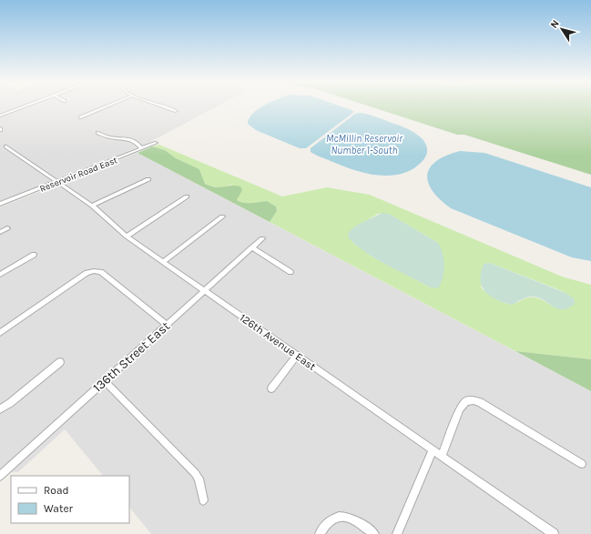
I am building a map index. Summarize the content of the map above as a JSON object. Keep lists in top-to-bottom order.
{
  "streets": {
    "street": ["Reservoir Road East", "126th Avenue East", "136th Street East"]
  },
  "crossings": [
    ["Reservoir Road East", "126th Avenue East"],
    ["126th Avenue East", "136th Street East"]
  ],
  "water": ["McMillin Reservoir Number 1-South"],
  "legend": ["Road", "Water"],
  "north": "top left"
}
